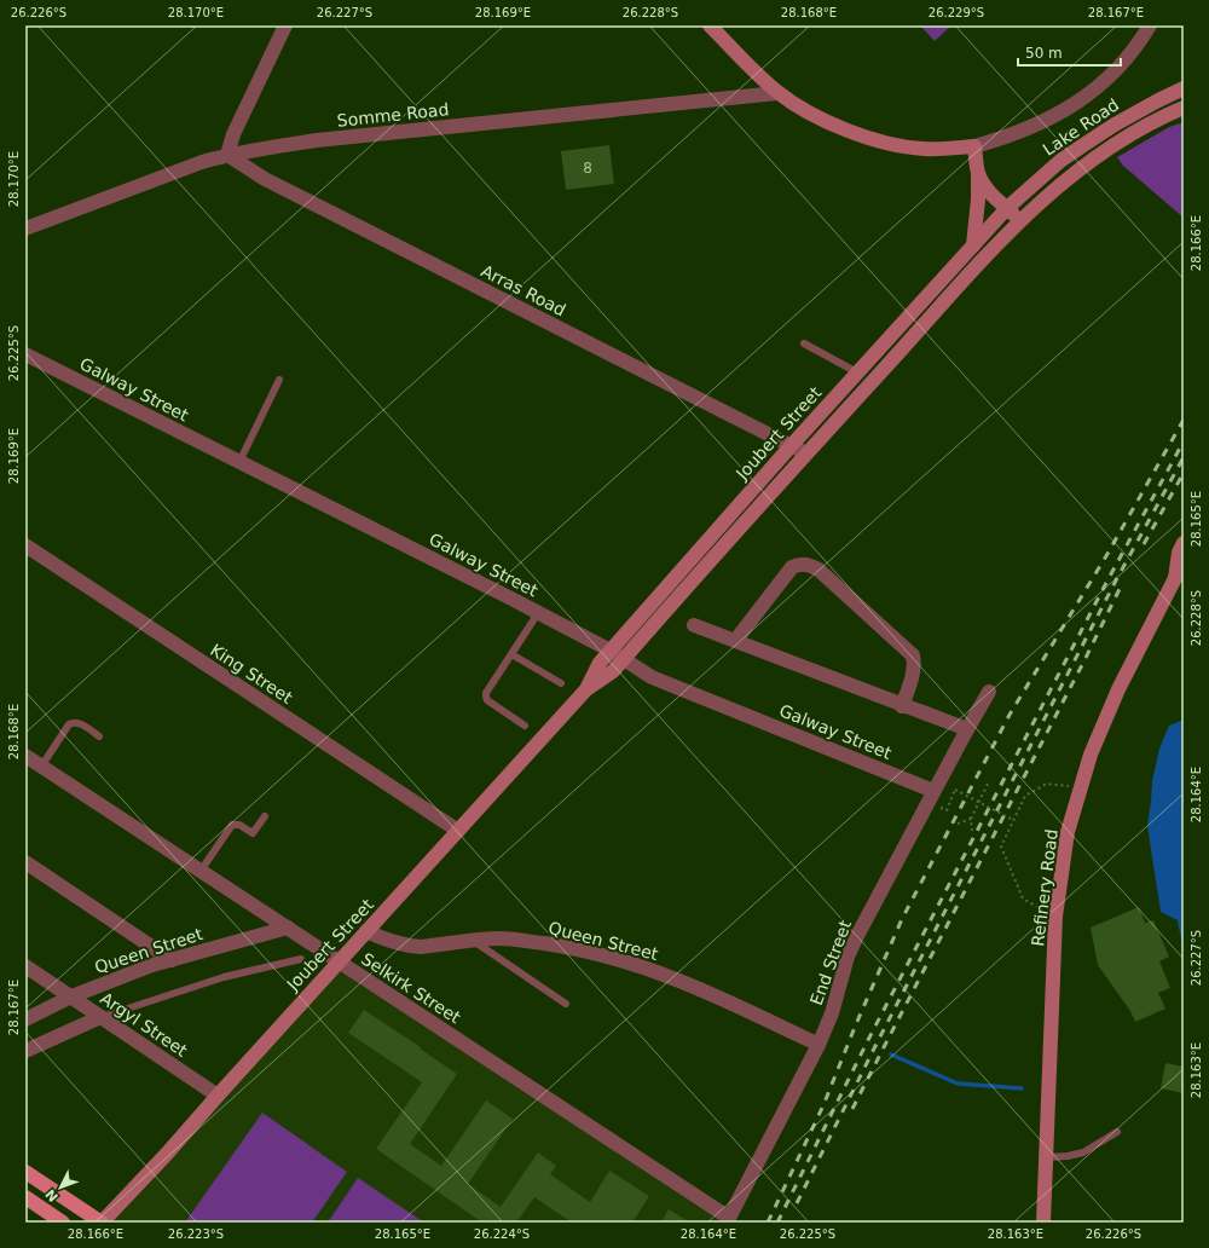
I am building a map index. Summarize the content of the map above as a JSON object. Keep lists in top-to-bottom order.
{
  "streets": {
    "main road": ["Lake Road", "Joubert Street", "Refinery Road"],
    "street": [
      "Somme Road",
      "Arras Road",
      "Galway Street",
      "King Street",
      "Queen Street",
      "End Street",
      "Selkirk Street",
      "Argyl Street"
    ]
  },
  "crossings": [
    ["Somme Road", "Arras Road"],
    ["Lake Road", "Joubert Street"],
    ["Arras Road", "Joubert Street"],
    ["Galway Street", "Joubert Street"],
    ["Galway Street", "End Street"],
    ["Joubert Street", "King Street"],
    ["Joubert Street", "Queen Street"],
    ["Joubert Street", "Selkirk Street"],
    ["Joubert Street", "Argyl Street"],
    ["Queen Street", "End Street"],
    ["Queen Street", "Selkirk Street"],
    ["Queen Street", "Argyl Street"],
    ["End Street", "Selkirk Street"]
  ],
  "house_numbers": ["8"],
  "scale_bar": "50 m",
  "north": "bottom left",
  "coordinates": [
    "26.226°S",
    "28.170°E",
    "26.227°S",
    "28.169°E",
    "26.228°S",
    "28.168°E",
    "26.229°S",
    "28.167°E",
    "28.166°E",
    "26.225°S",
    "28.165°E",
    "28.164°E",
    "28.163°E",
    "26.223°S",
    "26.224°S"
  ]
}
